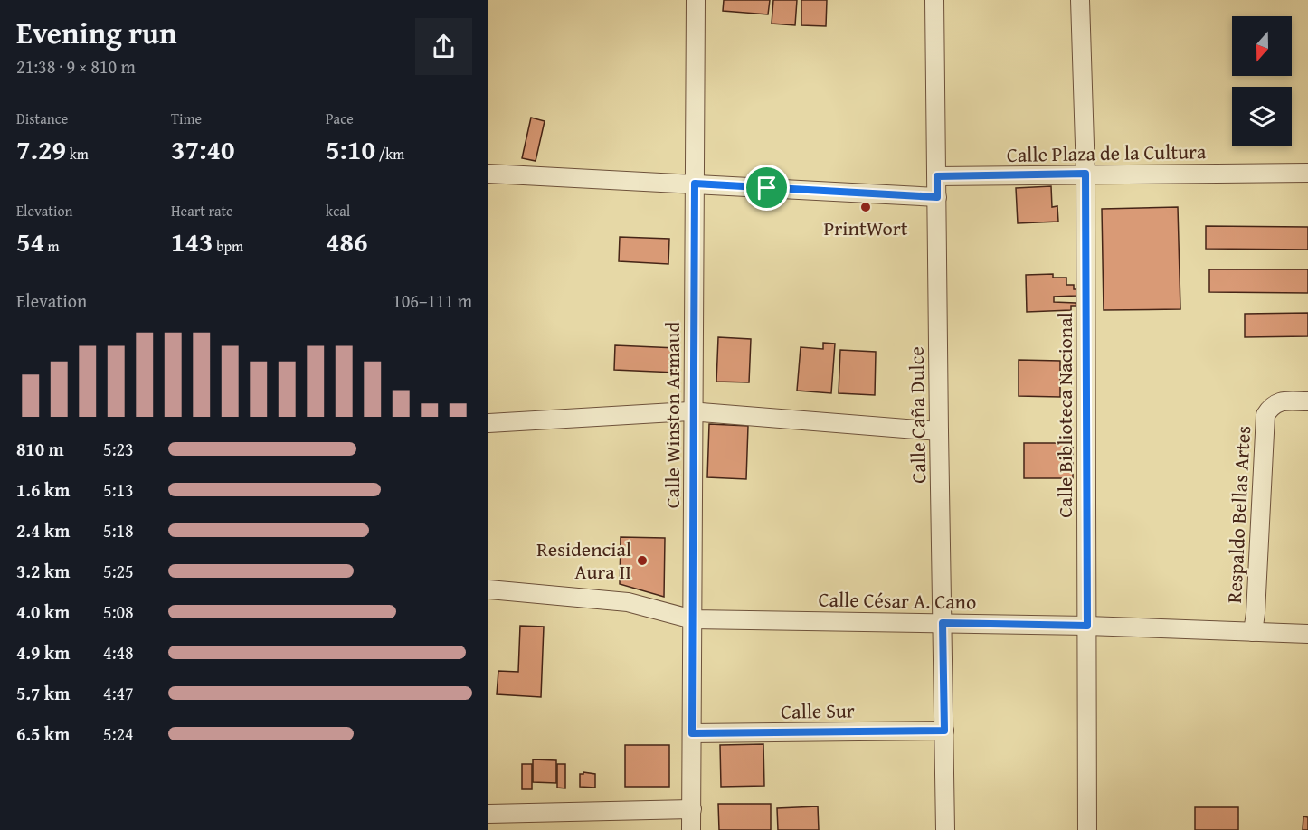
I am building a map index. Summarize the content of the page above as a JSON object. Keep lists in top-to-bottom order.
{
  "streets": {
    "street": [
      "Calle Plaza de la Cultura",
      "Calle Winston Armaud",
      "Calle Caña Dulce",
      "Calle Biblioteca Nacional",
      "Respaldo Bellas Artes",
      "Calle César A. Cano",
      "Calle Sur"
    ]
  },
  "crossings": [
    ["Calle Plaza de la Cultura", "Calle Caña Dulce"],
    ["Calle Plaza de la Cultura", "Calle Biblioteca Nacional"],
    ["Calle Winston Armaud", "Calle César A. Cano"],
    ["Calle Winston Armaud", "Calle Sur"],
    ["Calle Caña Dulce", "Calle César A. Cano"],
    ["Calle Caña Dulce", "Calle Sur"],
    ["Calle Biblioteca Nacional", "Calle César A. Cano"],
    ["Respaldo Bellas Artes", "Calle César A. Cano"]
  ],
  "places": ["PrintWort", "Residencial Aura II"],
  "north": "bottom",
  "page": {
    "heading": ["Evening run", "21:38 · 9 × 810 m"],
    "stats": [
      ["Distance", "7.29 km"],
      ["Time", "37:40"],
      ["Pace", "5:10 /km"],
      ["Elevation", "54 m"],
      ["Heart rate", "143 bpm"],
      ["kcal", "486"]
    ],
    "chart": ["Elevation", "106–111 m"],
    "list": [
      {
        "name": "810 m",
        "note": "5:23"
      },
      {
        "name": "1.6 km",
        "note": "5:13"
      },
      {
        "name": "2.4 km",
        "note": "5:18"
      },
      {
        "name": "3.2 km",
        "note": "5:25"
      },
      {
        "name": "4.0 km",
        "note": "5:08"
      },
      {
        "name": "4.9 km",
        "note": "4:48"
      },
      {
        "name": "5.7 km",
        "note": "4:47"
      },
      {
        "name": "6.5 km",
        "note": "5:24"
      }
    ]
  }
}
